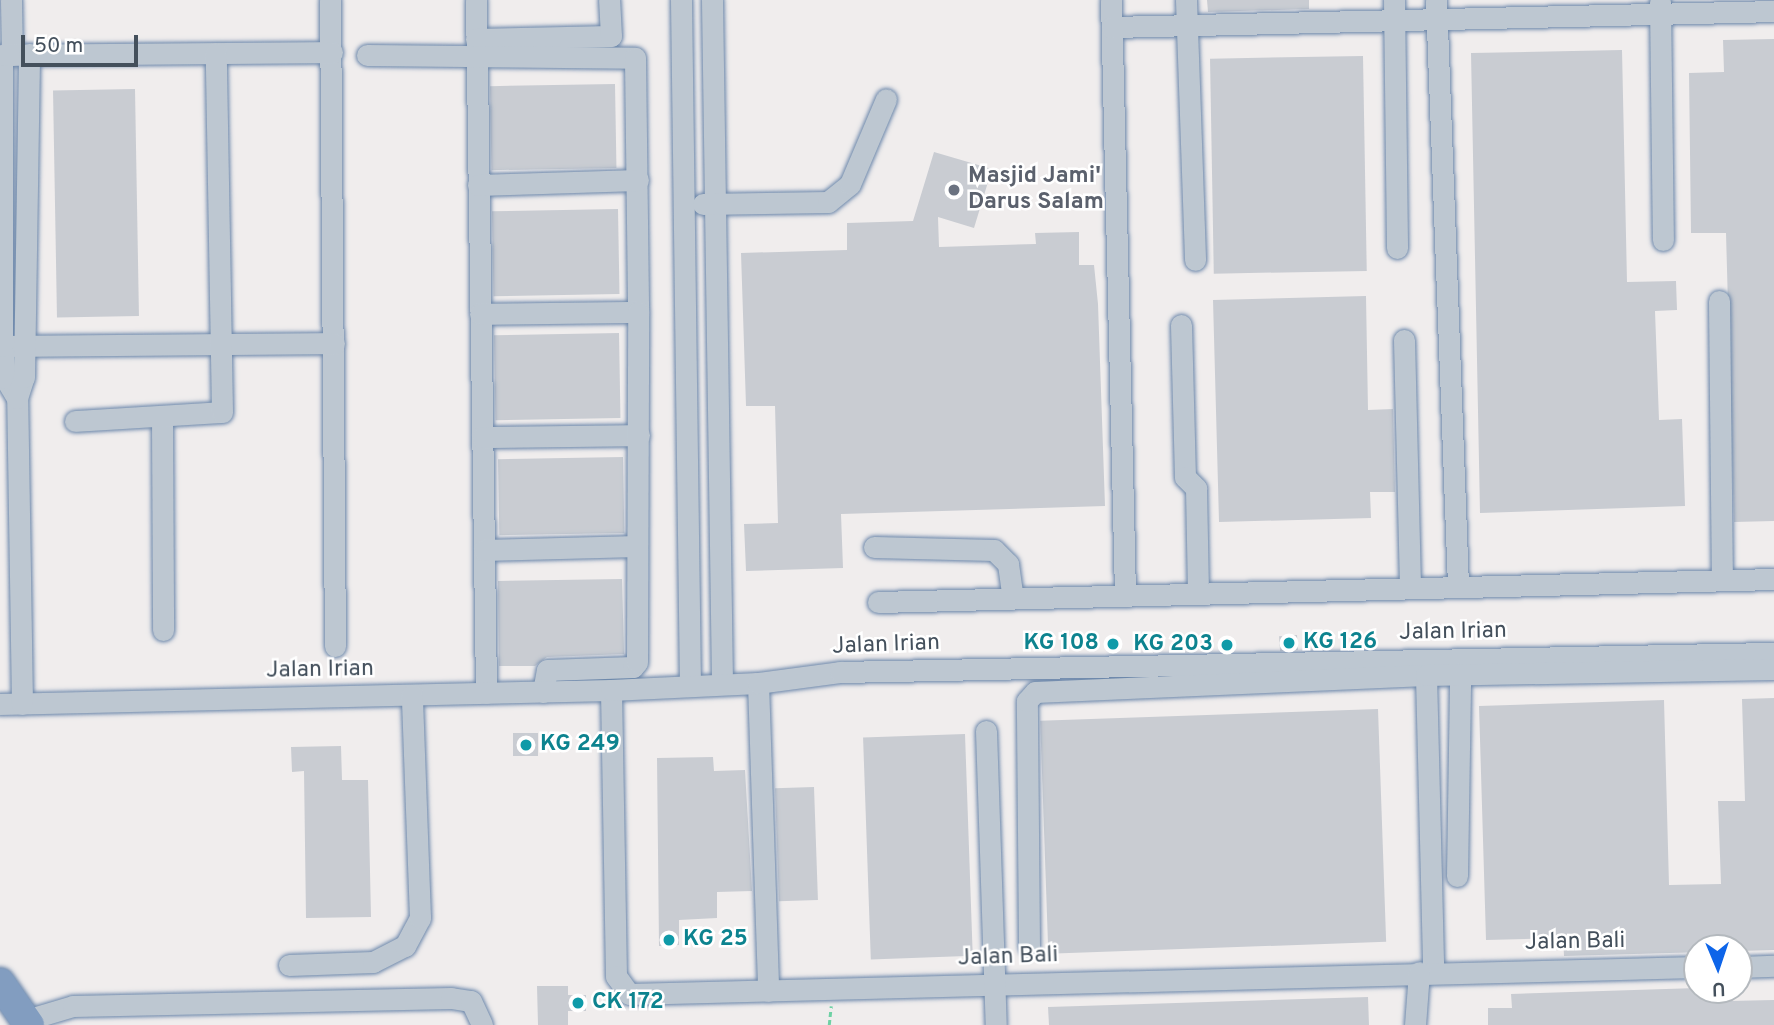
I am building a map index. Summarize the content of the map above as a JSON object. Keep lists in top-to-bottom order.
{
  "streets": {
    "lane": ["Jalan Irian", "Jalan Bali"]
  },
  "crossings": [
    ["Jalan Irian", "Jalan Bali"]
  ],
  "places": [
    "Masjid Jami' Darus Salam",
    "KG 126",
    "KG 108",
    "KG 203",
    "KG 249",
    "KG 25",
    "CK 172"
  ],
  "scale_bar": "50 m",
  "north": "bottom"
}
